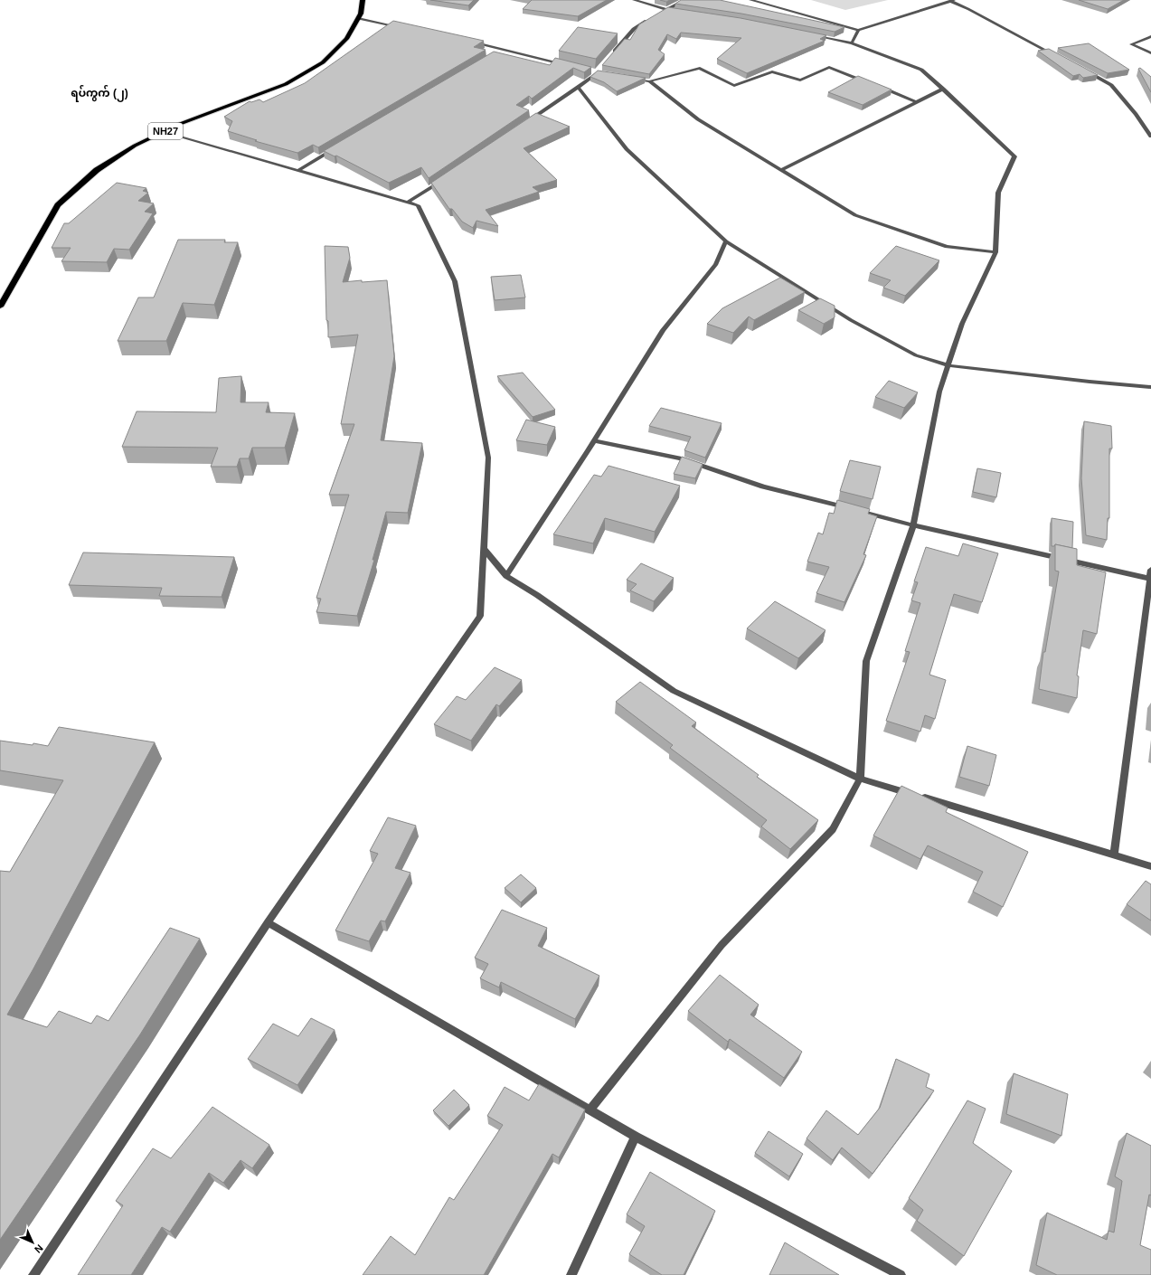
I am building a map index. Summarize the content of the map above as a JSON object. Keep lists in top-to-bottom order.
{
  "streets": {
    "highway": ["NH27"]
  },
  "districts": ["ရပ်ကွက် (၂)"],
  "north": "bottom right"
}
